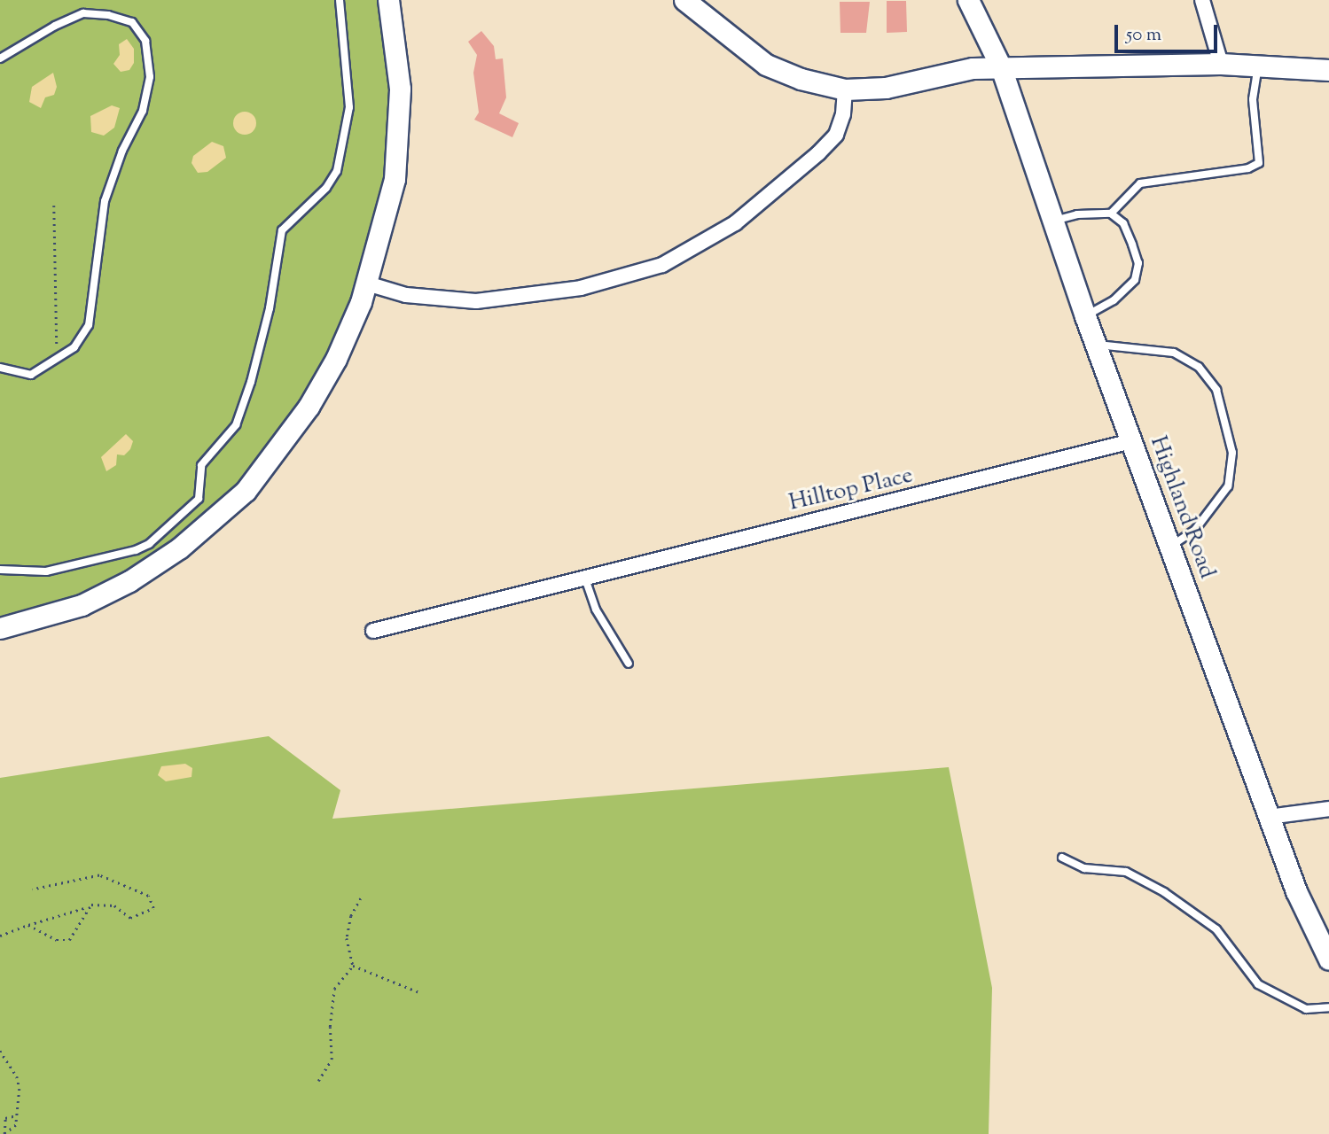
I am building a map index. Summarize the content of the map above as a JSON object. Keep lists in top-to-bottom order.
{
  "streets": {
    "street": ["Hilltop Place", "Highland Road"]
  },
  "crossings": [
    ["Hilltop Place", "Highland Road"]
  ],
  "scale_bar": "50 m"
}
